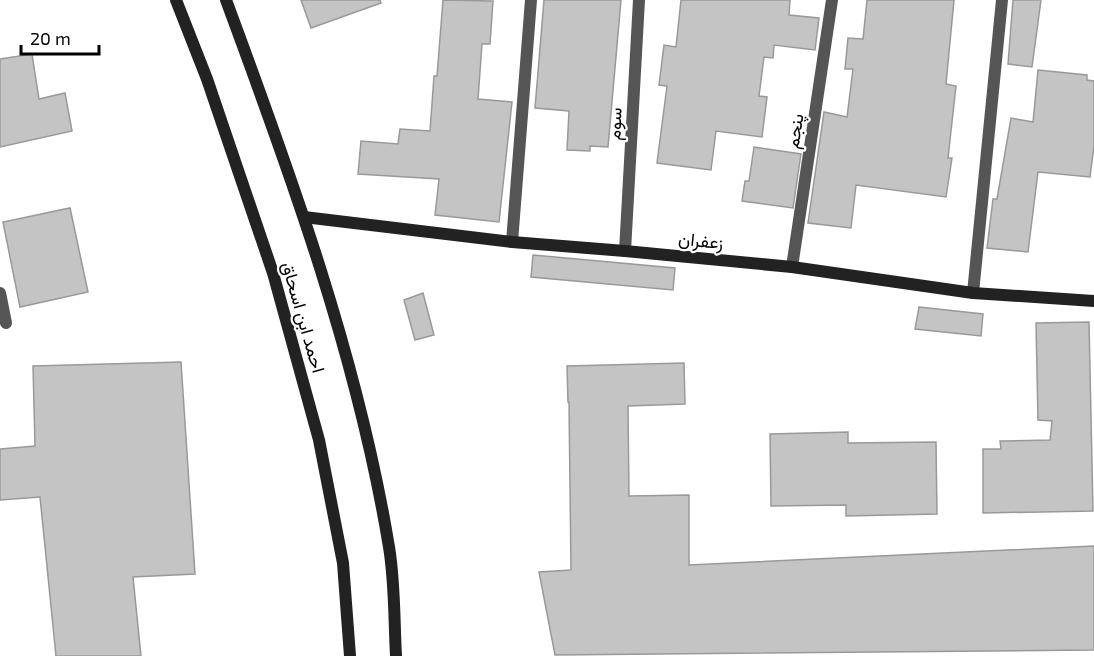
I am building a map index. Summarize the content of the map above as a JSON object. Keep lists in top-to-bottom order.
{
  "streets": {
    "main road": ["زعفران", "احمد ابن اسحاق"],
    "street": ["سوم", "پنجم"]
  },
  "crossings": [
    ["سوم", "زعفران"],
    ["پنجم", "زعفران"],
    ["زعفران", "احمد ابن اسحاق"]
  ],
  "scale_bar": "20 m"
}
